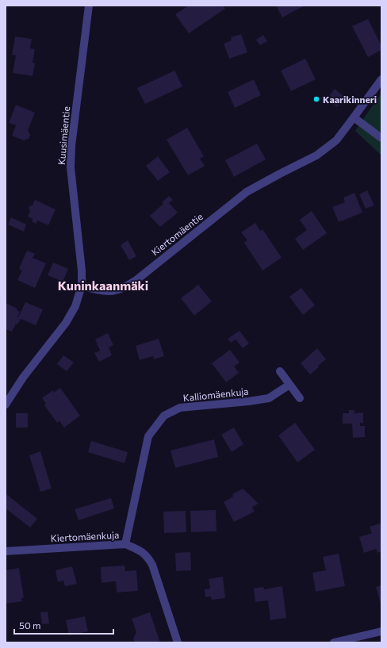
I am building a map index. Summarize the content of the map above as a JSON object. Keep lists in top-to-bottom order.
{
  "streets": {
    "street": [
      "Kuusimäentie",
      "Kiertomäentie",
      "Kalliomäenkuja",
      "Kiertomäenkuja"
    ]
  },
  "crossings": [
    ["Kuusimäentie", "Kiertomäentie"],
    ["Kalliomäenkuja", "Kiertomäenkuja"]
  ],
  "districts": ["Kuninkaanmäki"],
  "places": ["Kaarikinneri"],
  "scale_bar": "50 m"
}
